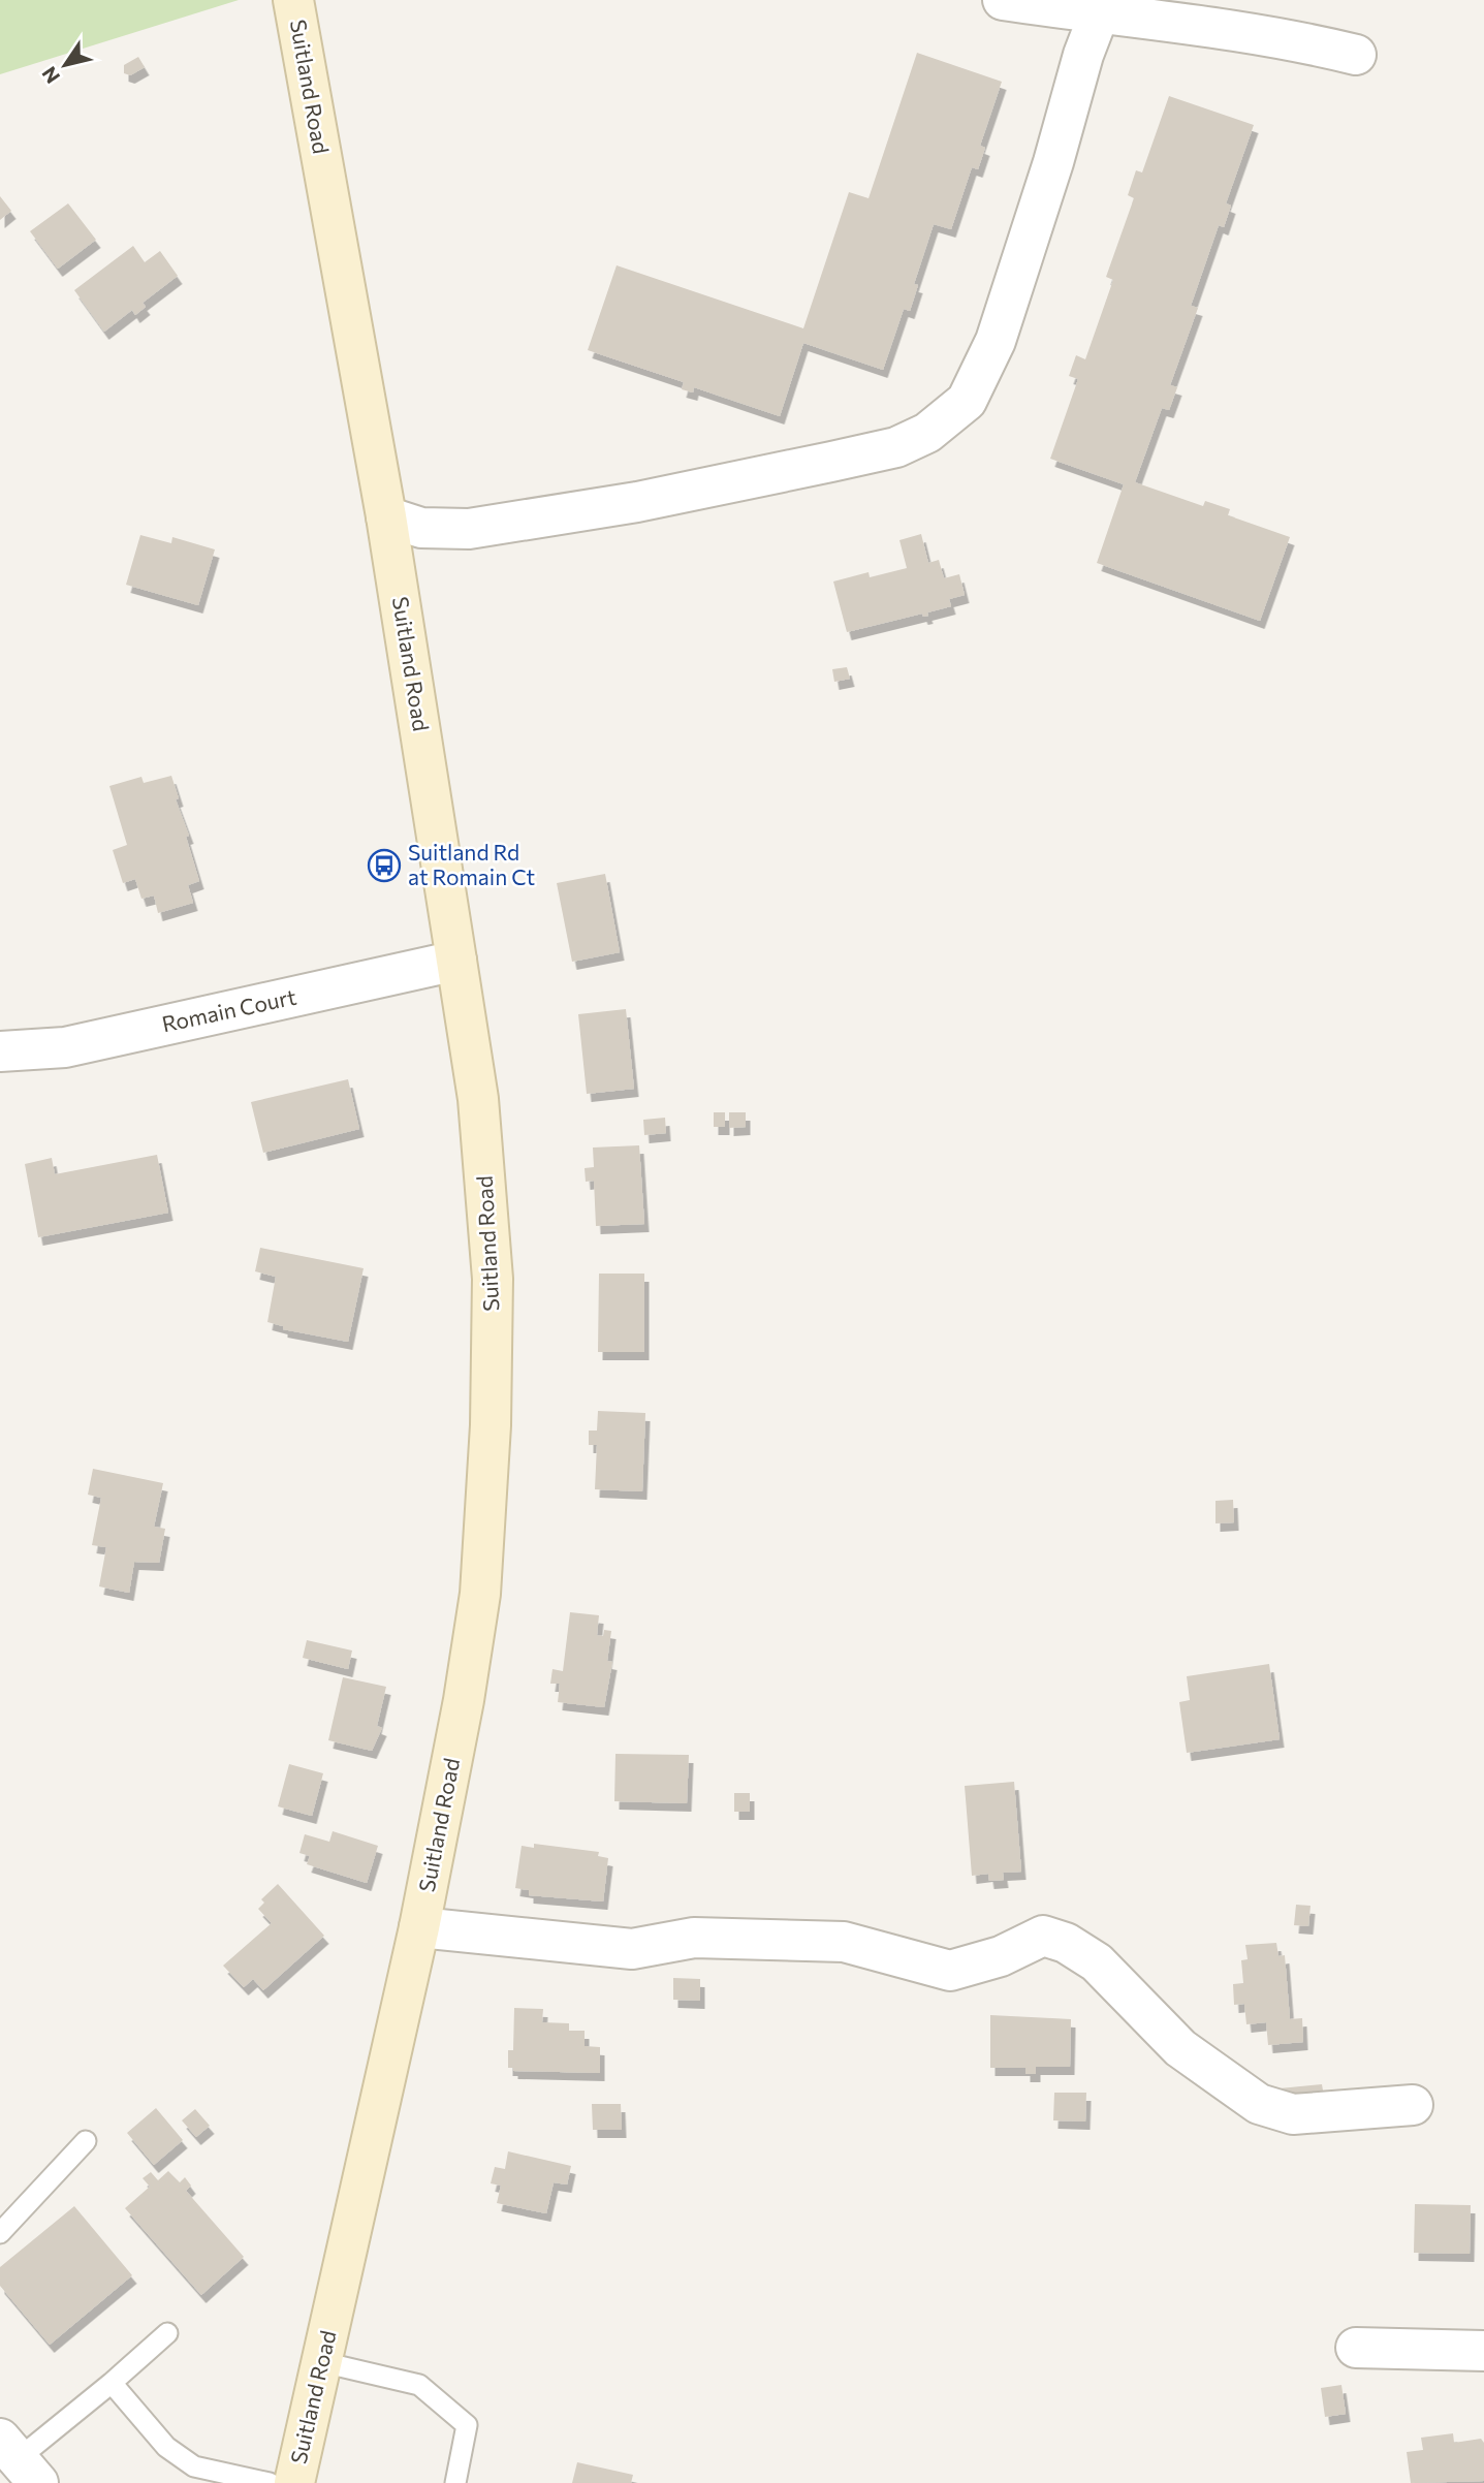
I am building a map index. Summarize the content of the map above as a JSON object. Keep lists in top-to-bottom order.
{
  "streets": {
    "main road": ["Suitland Road"],
    "street": ["Romain Court"]
  },
  "crossings": [
    ["Suitland Road", "Romain Court"]
  ],
  "places": {
    "bus stop": ["Suitland Rd at Romain Ct"]
  },
  "north": "bottom left"
}
